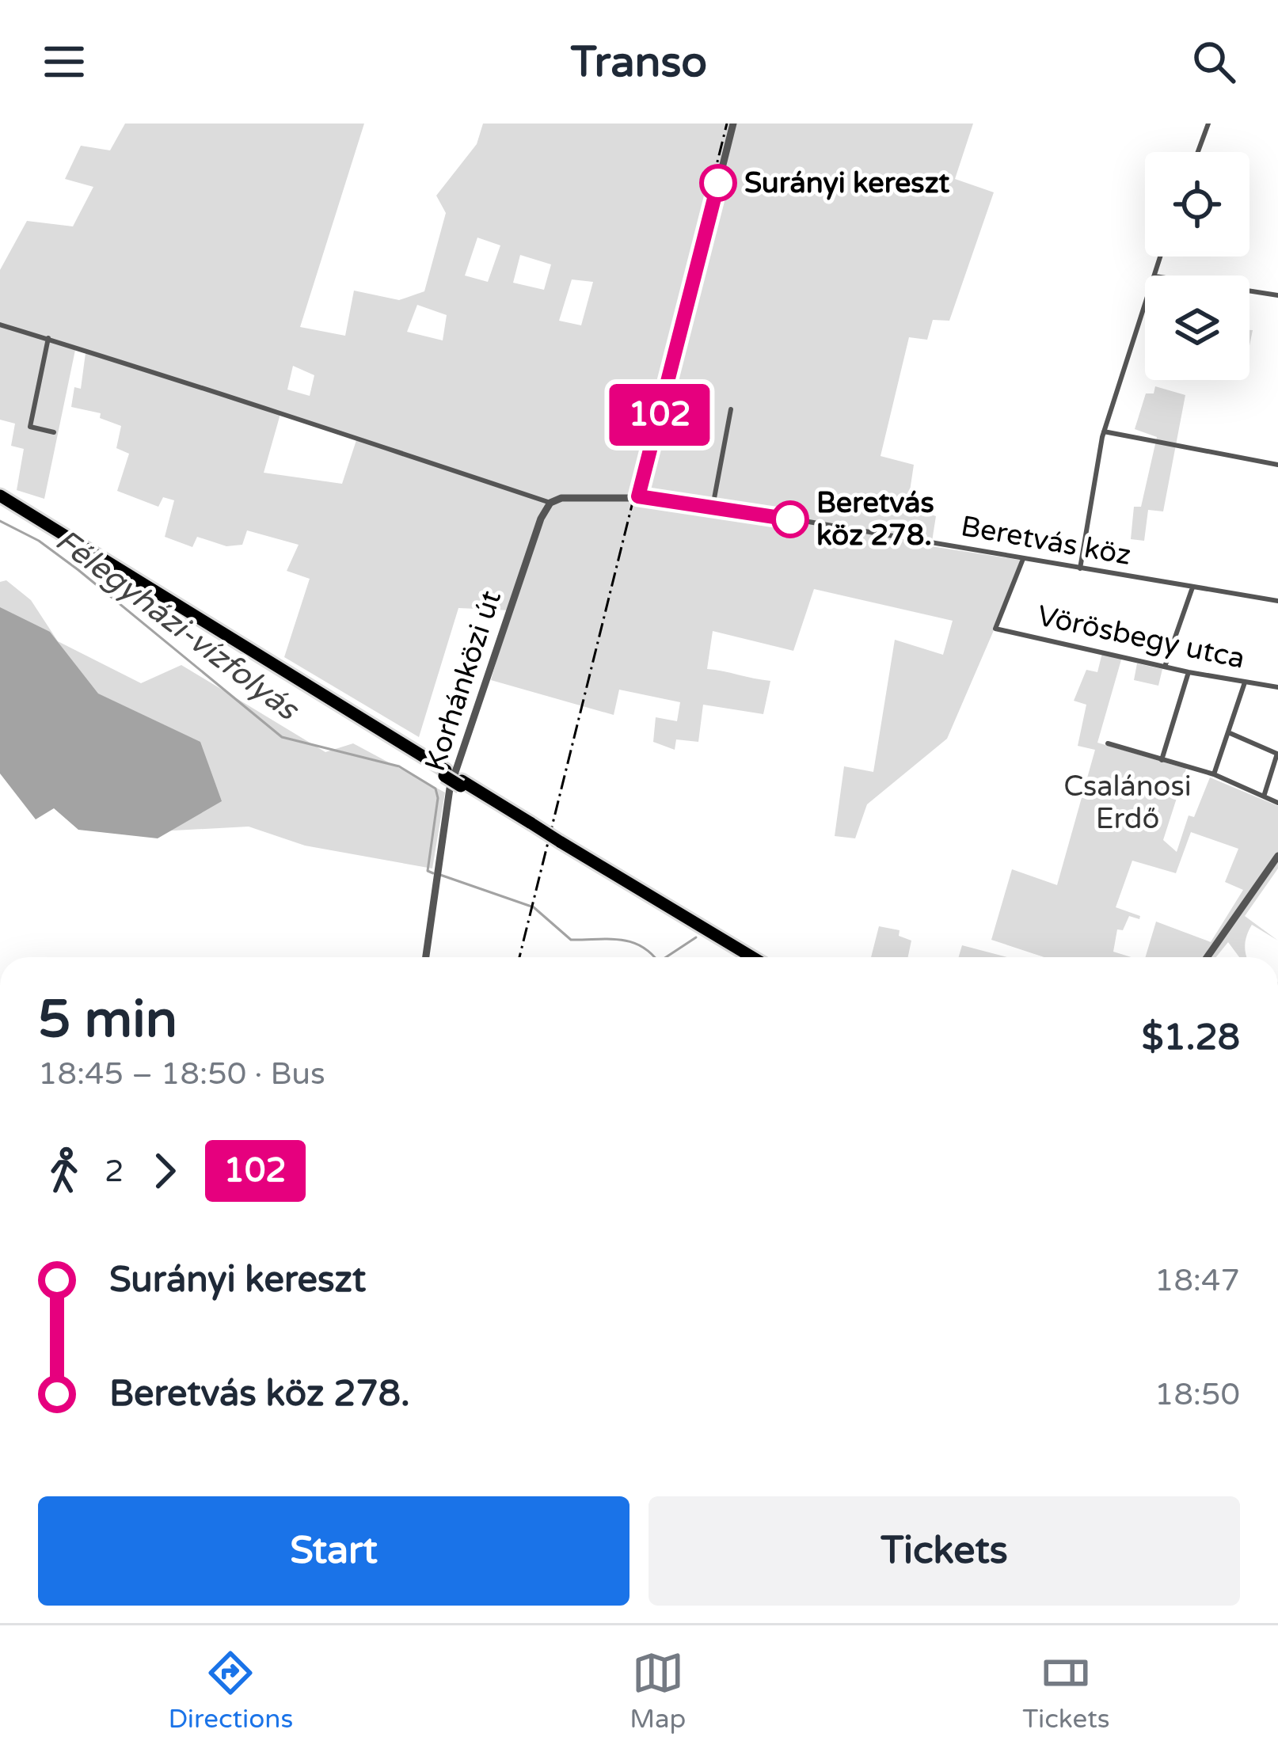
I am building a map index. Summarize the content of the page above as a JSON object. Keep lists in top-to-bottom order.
{
  "streets": {
    "street": ["Beretvás köz", "Vörösbegy utca", "Korhánközi út"]
  },
  "crossings": [
    ["Beretvás köz", "Vörösbegy utca"]
  ],
  "water": ["Félegyházi-vízfolyás"],
  "parks": ["Csalánosi Erdő"],
  "places": ["Surányi kereszt", "Beretvás köz 278."],
  "lines": ["bus line 102"],
  "page": {
    "header": "Transo",
    "on_map": "102",
    "heading": ["5 min", "18:45 – 18:50 · Bus", "$1.28"],
    "legs": ["2", "102"],
    "list": [
      {
        "name": "Surányi kereszt",
        "value": "18:47"
      },
      {
        "name": "Beretvás köz 278.",
        "value": "18:50"
      }
    ],
    "buttons": ["Start", "Tickets"],
    "tabs": ["Directions", "Map", "Tickets"]
  }
}
